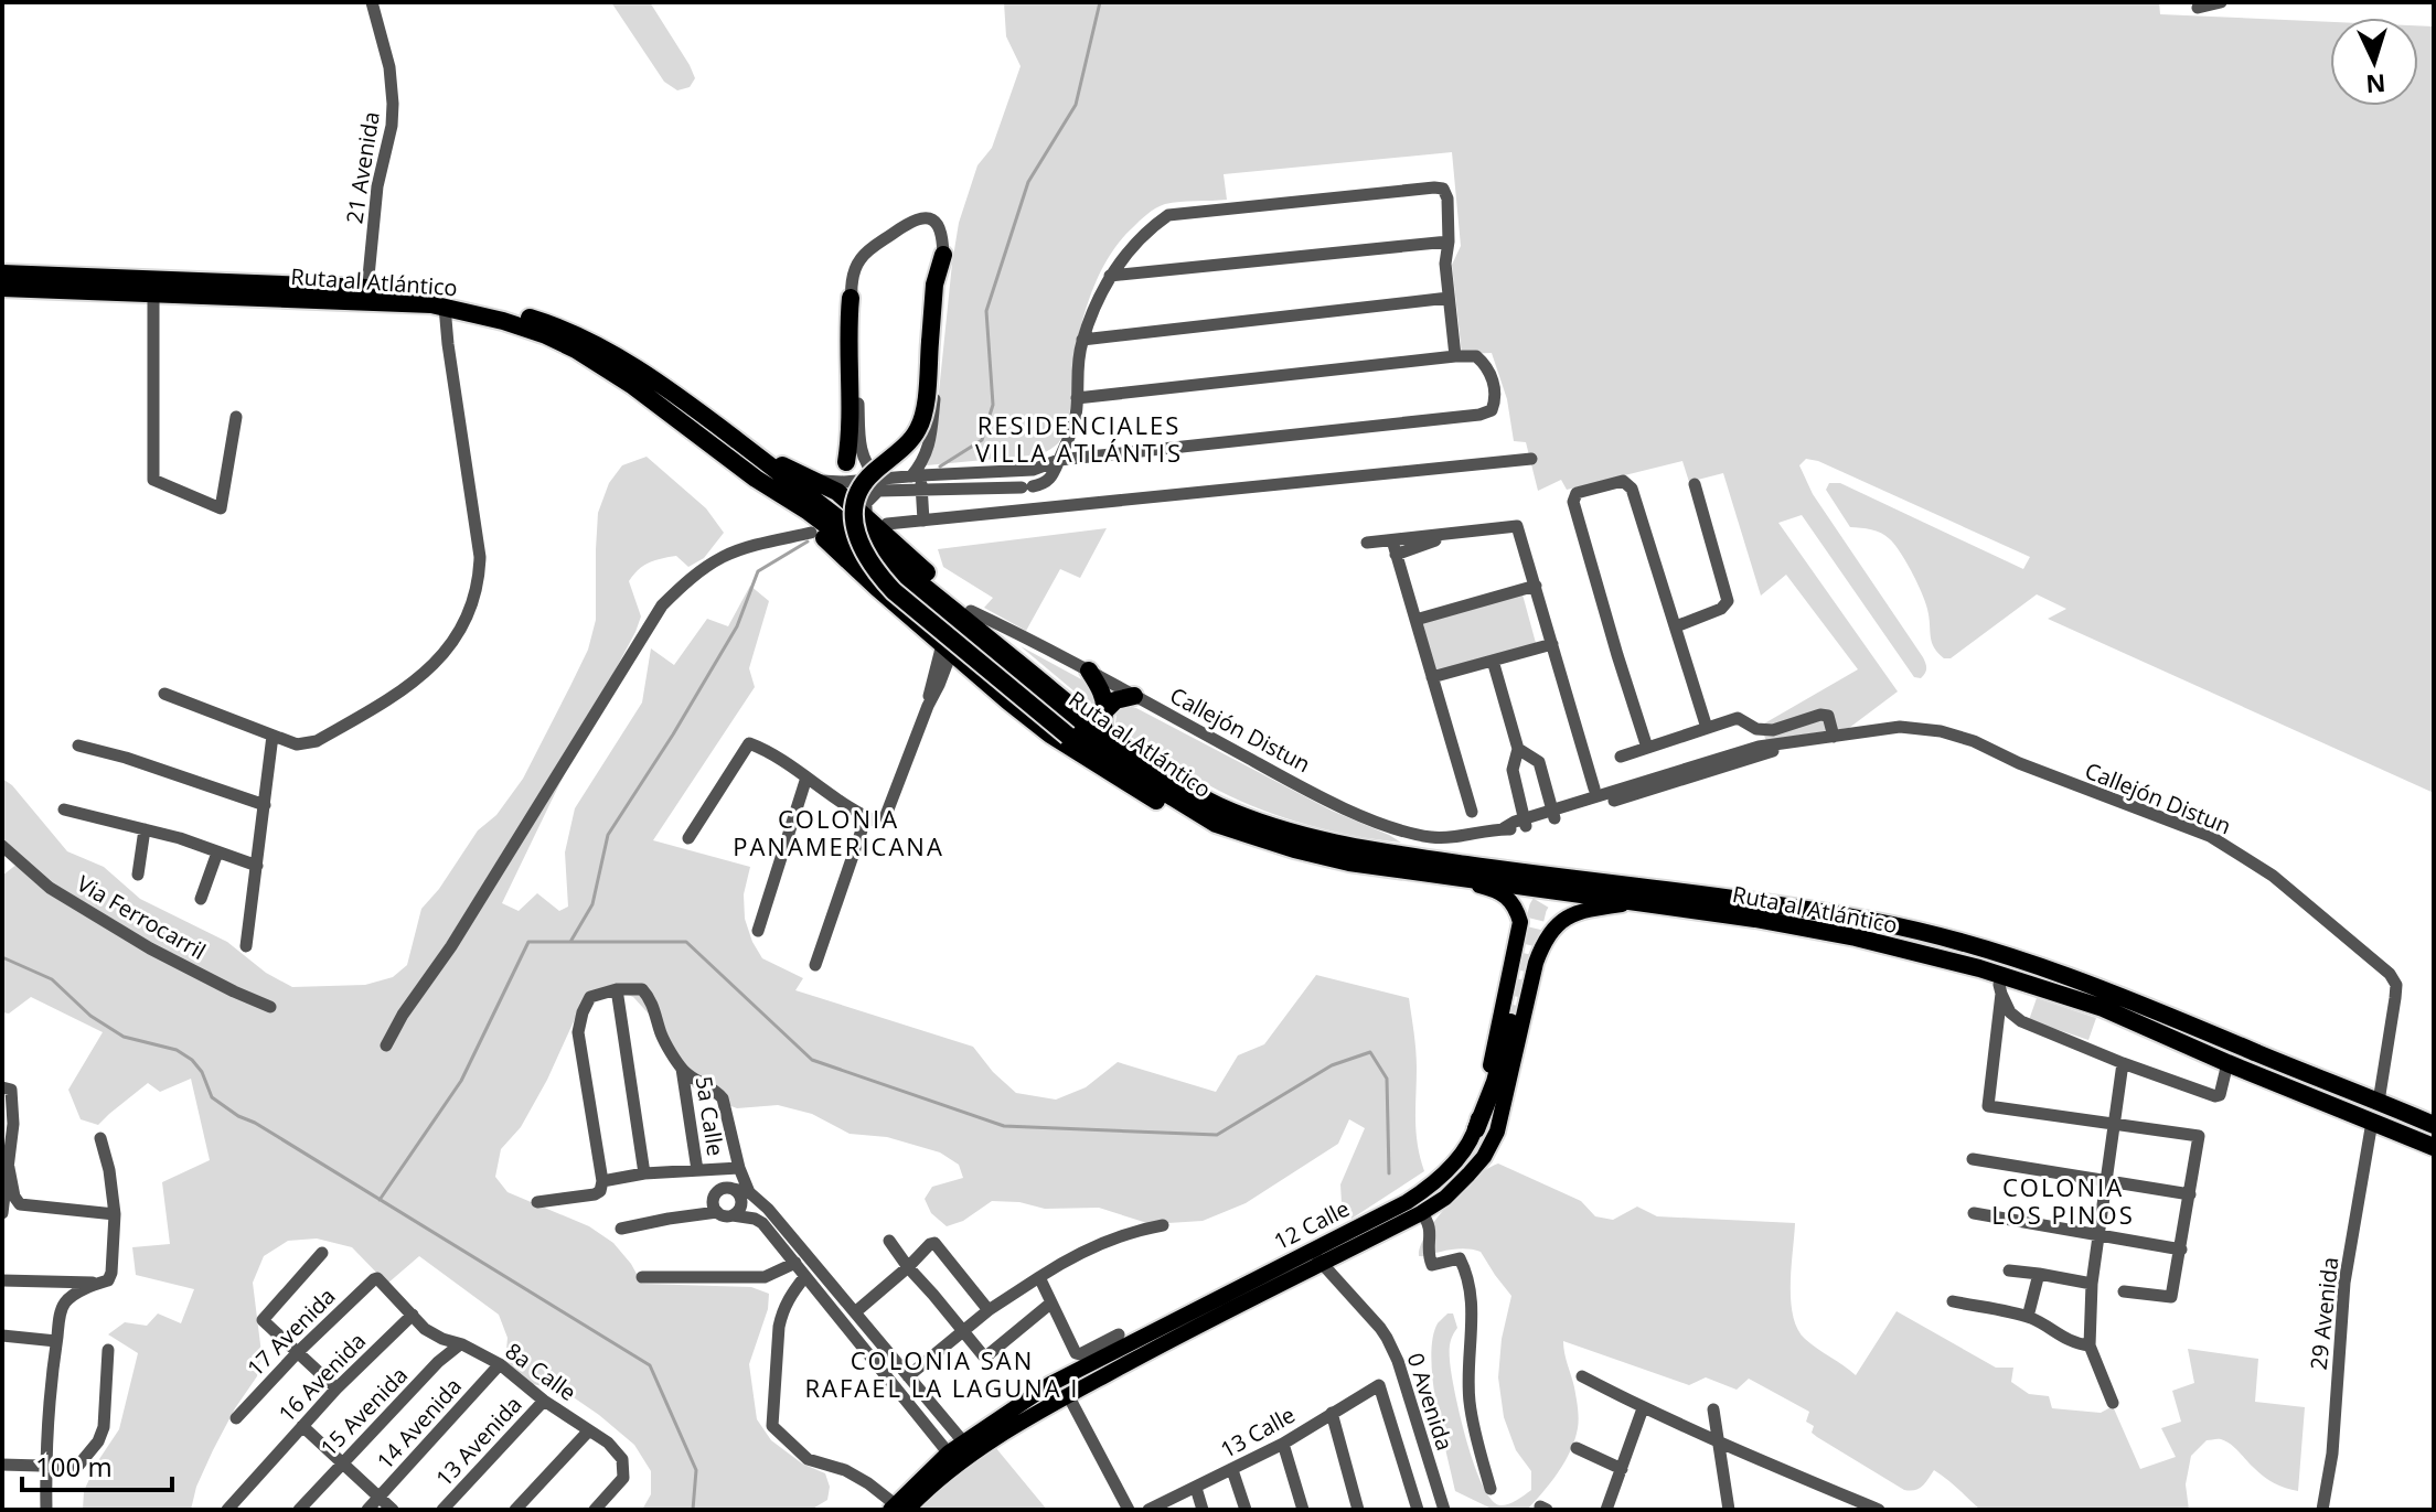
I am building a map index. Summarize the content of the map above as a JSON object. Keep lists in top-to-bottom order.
{
  "streets": {
    "highway": ["Ruta al Atlántico"],
    "main road": ["12 Calle"],
    "street": [
      "21 Avenida",
      "Callejón Distun",
      "Via Ferrocarril",
      "5a Calle",
      "29 Avenida",
      "17 Avenida",
      "8a Calle",
      "16 Avenida",
      "0 Avenida",
      "15 Avenida",
      "14 Avenida",
      "13 Calle",
      "13 Avenida"
    ]
  },
  "crossings": [
    ["21 Avenida", "Ruta al Atlántico"],
    ["Ruta al Atlántico", "Callejón Distun"],
    ["Ruta al Atlántico", "12 Calle"],
    ["Ruta al Atlántico", "29 Avenida"],
    ["12 Calle", "0 Avenida"],
    ["17 Avenida", "8a Calle"],
    ["8a Calle", "16 Avenida"],
    ["8a Calle", "15 Avenida"],
    ["8a Calle", "14 Avenida"],
    ["8a Calle", "13 Avenida"]
  ],
  "districts": [
    "RESIDENCIALES VILLA ATLÁNTIS",
    "COLONIA PANAMERICANA",
    "COLONIA LOS PINOS",
    "COLONIA SAN RAFAEL LA LAGUNA I"
  ],
  "scale_bar": "100 m",
  "north": "bottom"
}
